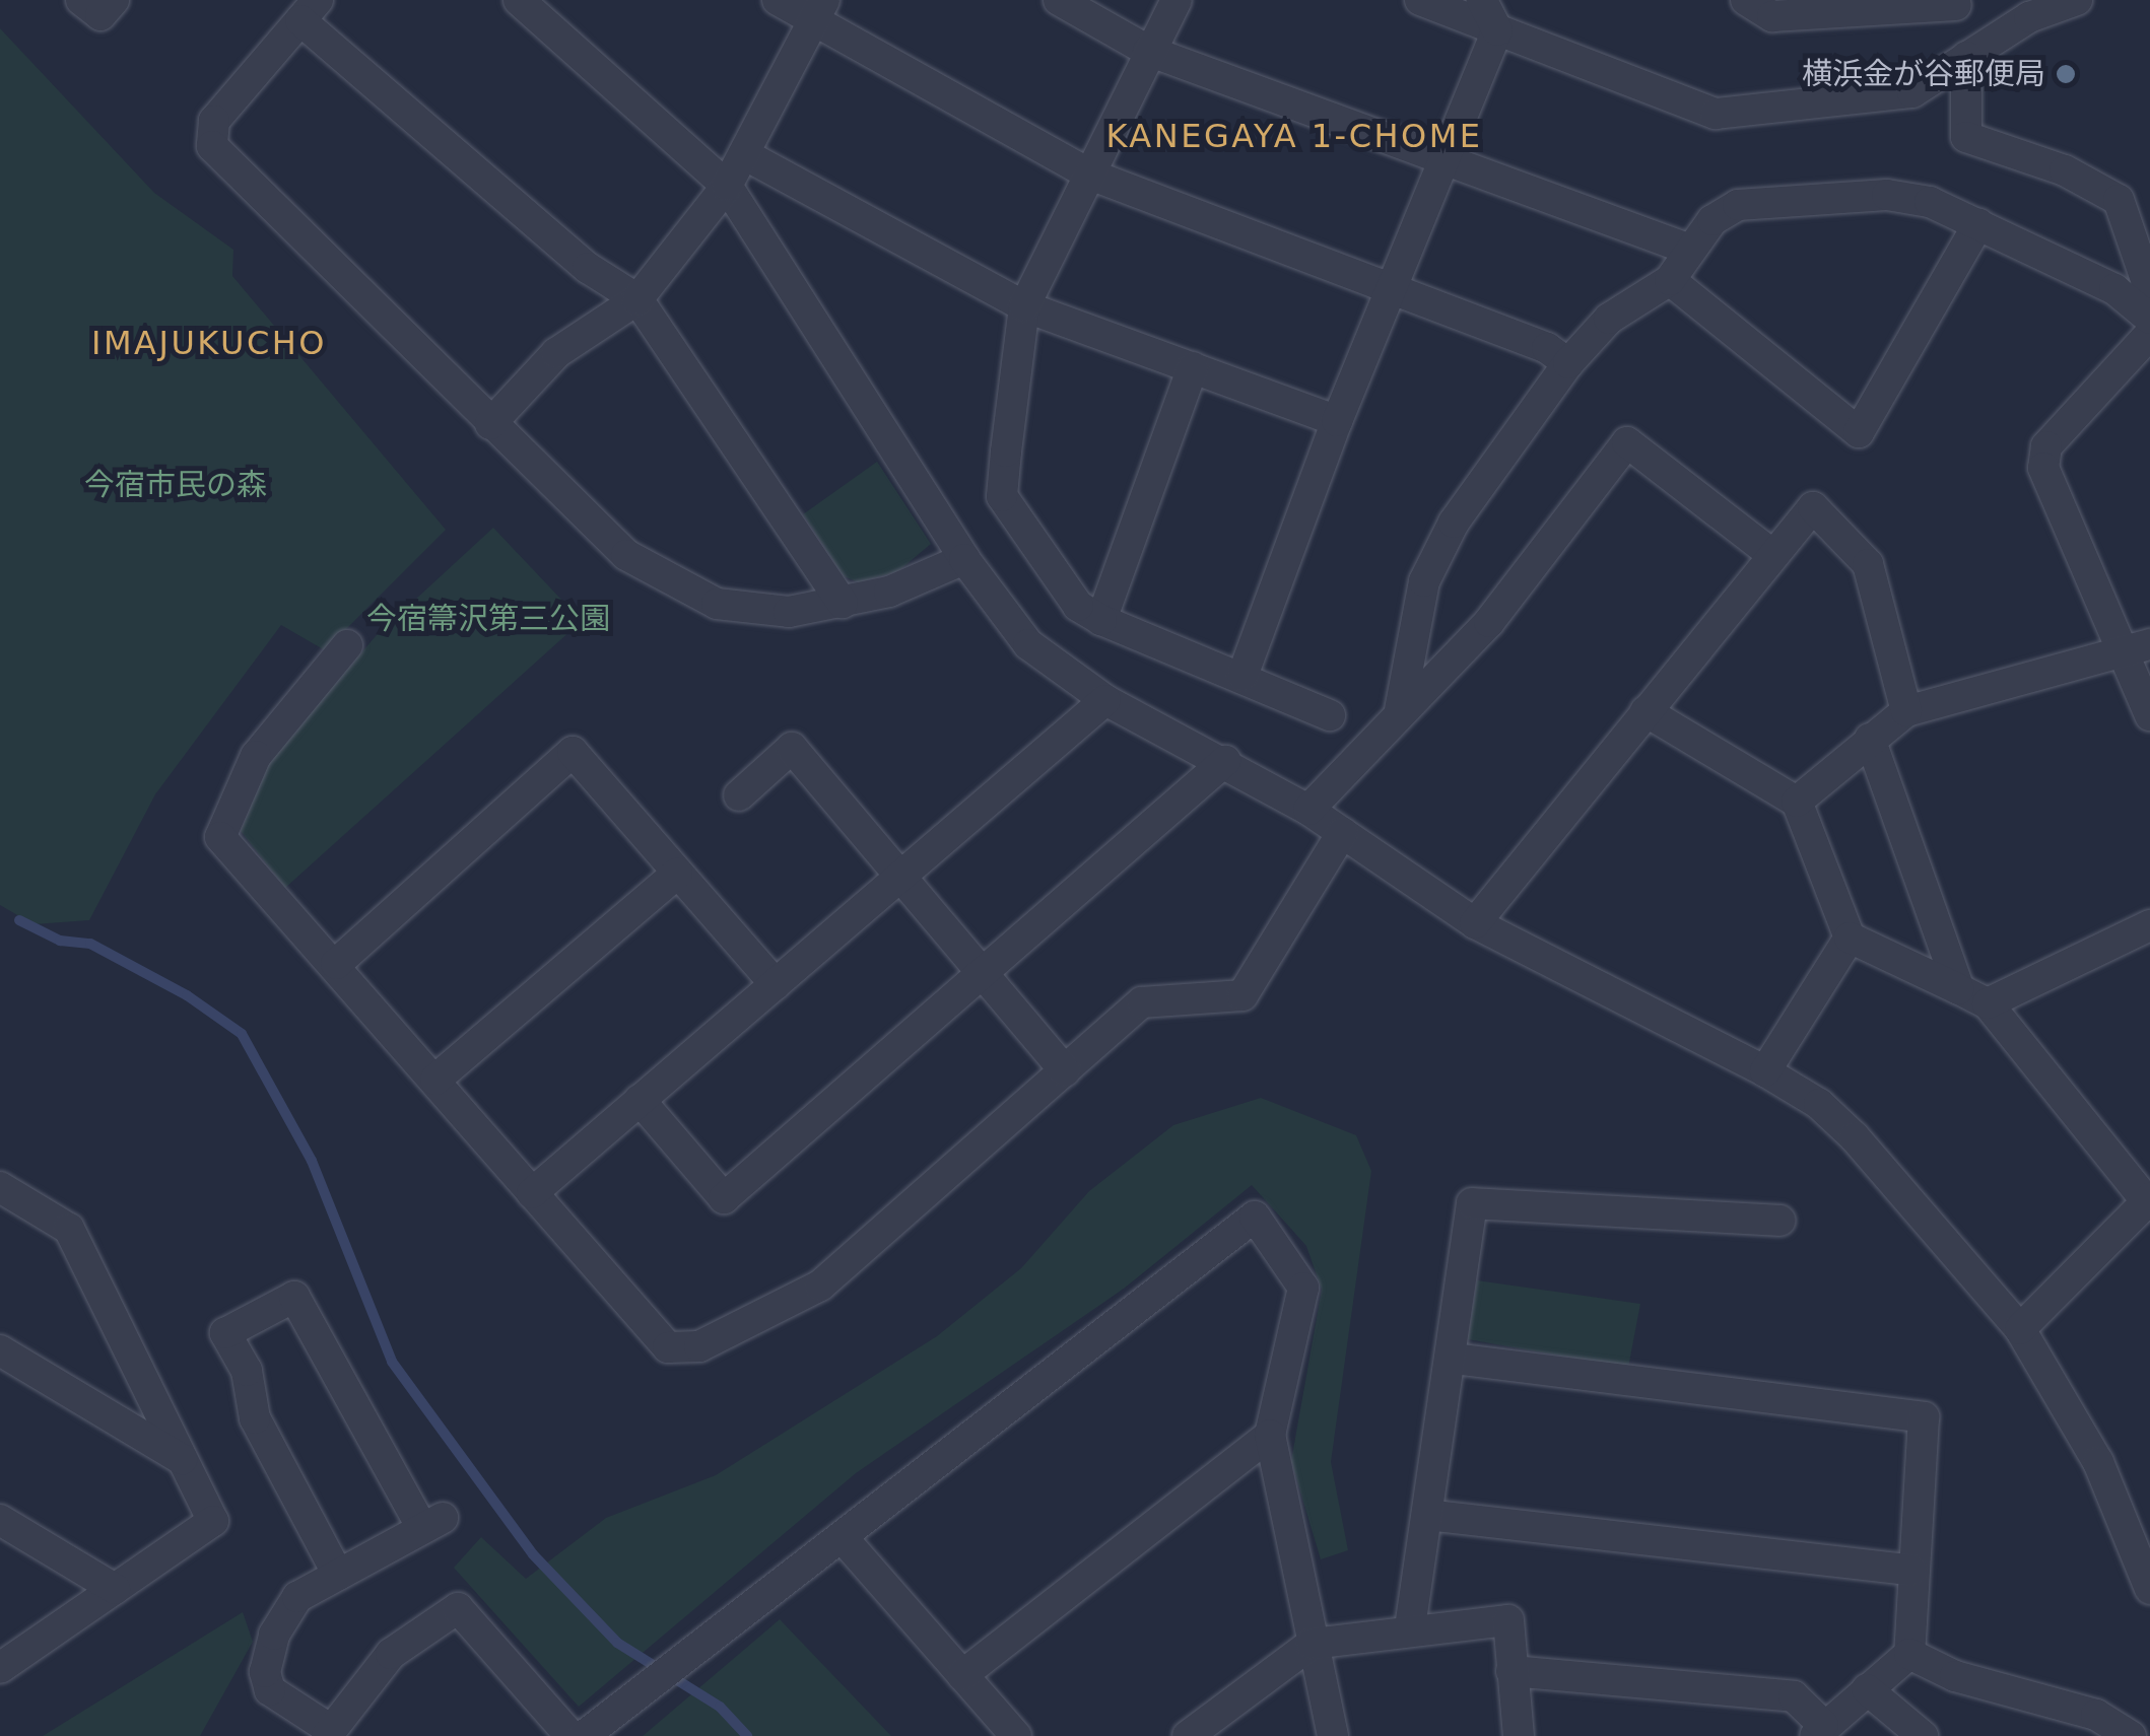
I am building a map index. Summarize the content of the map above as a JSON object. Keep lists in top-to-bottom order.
{
  "districts": ["KANEGAYA 1-CHOME", "IMAJUKUCHO"],
  "parks": ["今宿市民の森", "今宿箒沢第三公園"],
  "places": ["横浜金が谷郵便局"]
}
